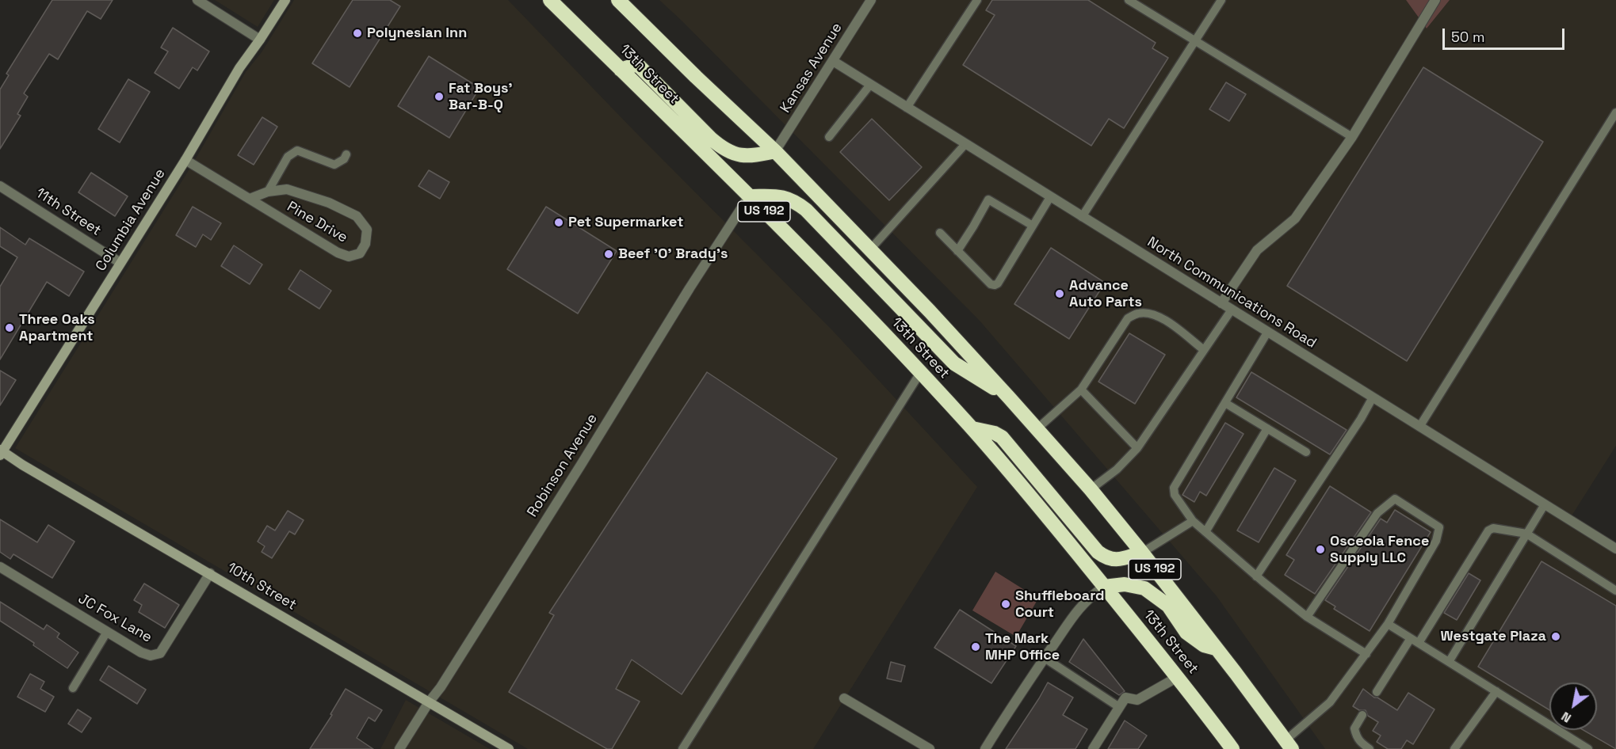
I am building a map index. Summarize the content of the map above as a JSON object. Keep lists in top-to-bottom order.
{
  "streets": {
    "highway": ["13th Street", "US 192"],
    "street": [
      "Kansas Avenue",
      "11th Street",
      "Columbia Avenue",
      "Pine Drive",
      "North Communications Road",
      "Robinson Avenue",
      "10th Street",
      "JC Fox Lane"
    ]
  },
  "crossings": [
    ["Kansas Avenue", "US 192"],
    ["Kansas Avenue", "North Communications Road"],
    ["13th Street", "Robinson Avenue"],
    ["11th Street", "Columbia Avenue"],
    ["Columbia Avenue", "Pine Drive"],
    ["Columbia Avenue", "10th Street"],
    ["Robinson Avenue", "10th Street"],
    ["10th Street", "JC Fox Lane"]
  ],
  "places": [
    "Polynesian Inn",
    "Fat Boys' Bar-B-Q",
    "Pet Supermarket",
    "Beef 'O' Brady's",
    "Advance Auto Parts",
    "Three Oaks Apartment",
    "Osceola Fence Supply LLC",
    "Shuffleboard Court",
    "Westgate Plaza",
    "The Mark MHP Office"
  ],
  "scale_bar": "50 m",
  "north": "bottom left"
}
